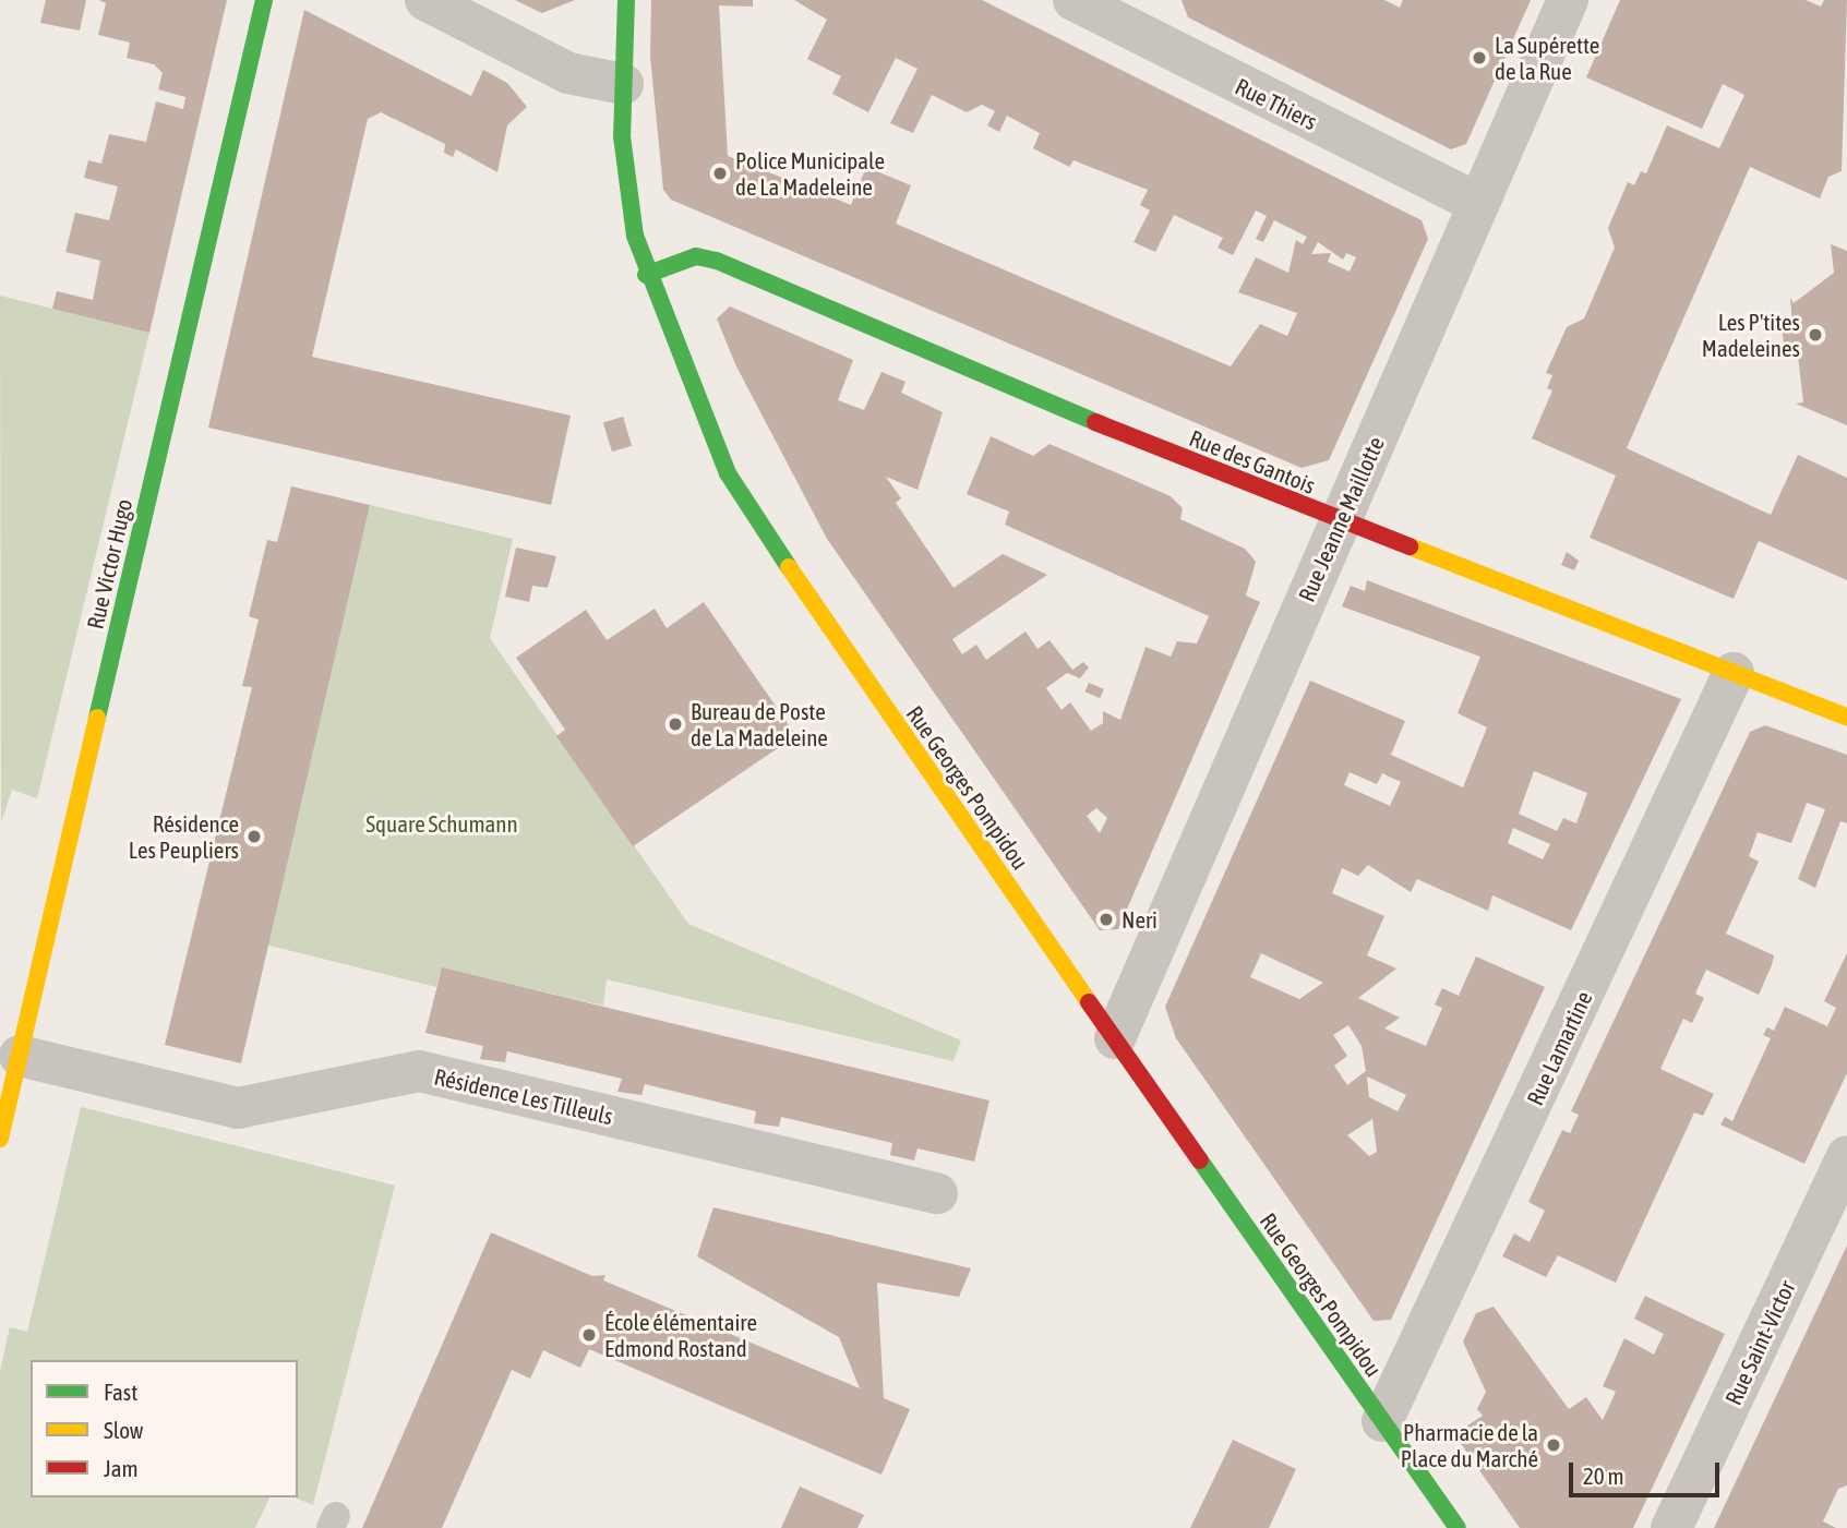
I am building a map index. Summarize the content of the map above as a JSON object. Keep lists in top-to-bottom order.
{
  "streets": {
    "street": [
      "Rue Thiers",
      "Rue des Gantois",
      "Rue Jeanne Maillotte",
      "Rue Victor Hugo",
      "Rue Georges Pompidou",
      "Rue Lamartine",
      "Résidence Les Tilleuls",
      "Rue Saint-Victor"
    ]
  },
  "crossings": [
    ["Rue Thiers", "Rue Jeanne Maillotte"],
    ["Rue des Gantois", "Rue Jeanne Maillotte"],
    ["Rue des Gantois", "Rue Georges Pompidou"],
    ["Rue des Gantois", "Rue Lamartine"],
    ["Rue Jeanne Maillotte", "Rue Georges Pompidou"],
    ["Rue Victor Hugo", "Résidence Les Tilleuls"],
    ["Rue Georges Pompidou", "Rue Lamartine"]
  ],
  "parks": ["Square Schumann"],
  "places": [
    "La Supérette de la Rue",
    "Police Municipale de La Madeleine",
    "Les P'tites Madeleines",
    "Bureau de Poste de La Madeleine",
    "Résidence Les Peupliers",
    "Neri",
    "École élémentaire Edmond Rostand",
    "Pharmacie de la Place du Marché"
  ],
  "legend": ["Fast", "Slow", "Jam"],
  "scale_bar": "20 m"
}
